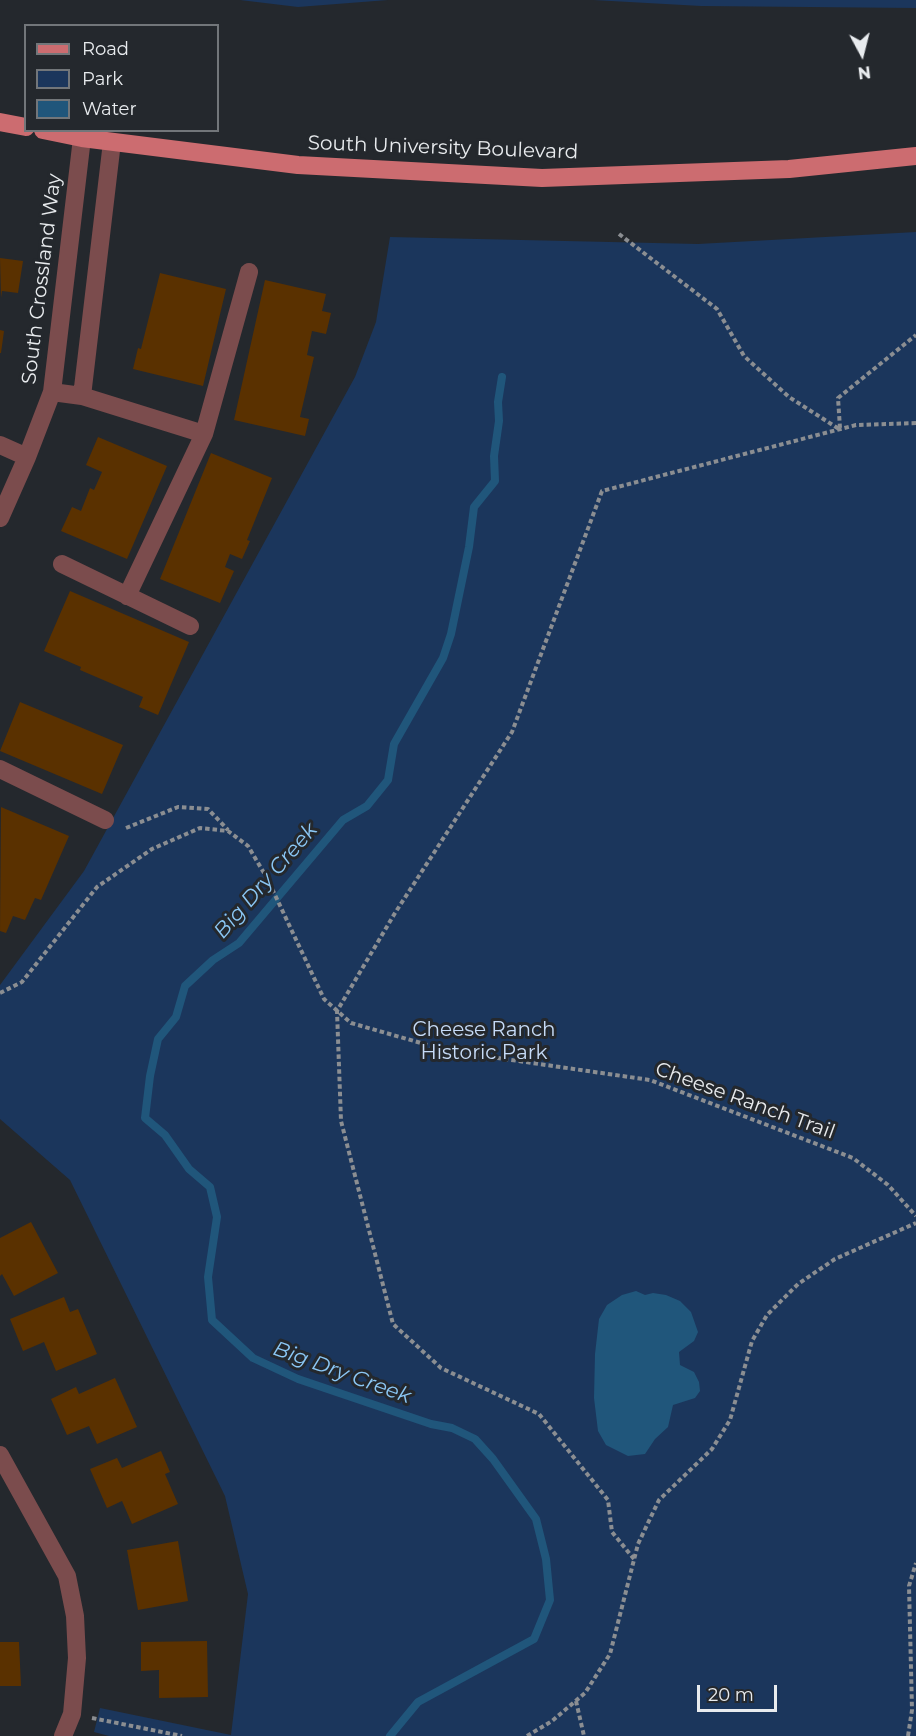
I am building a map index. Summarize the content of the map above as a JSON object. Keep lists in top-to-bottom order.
{
  "streets": {
    "main road": ["South University Boulevard"],
    "street": ["South Crossland Way"],
    "path": ["Cheese Ranch Trail"]
  },
  "crossings": [
    ["South University Boulevard", "South Crossland Way"]
  ],
  "water": ["Big Dry Creek"],
  "parks": ["Cheese Ranch Historic Park"],
  "legend": ["Road", "Park", "Water"],
  "scale_bar": "20 m",
  "north": "bottom"
}
